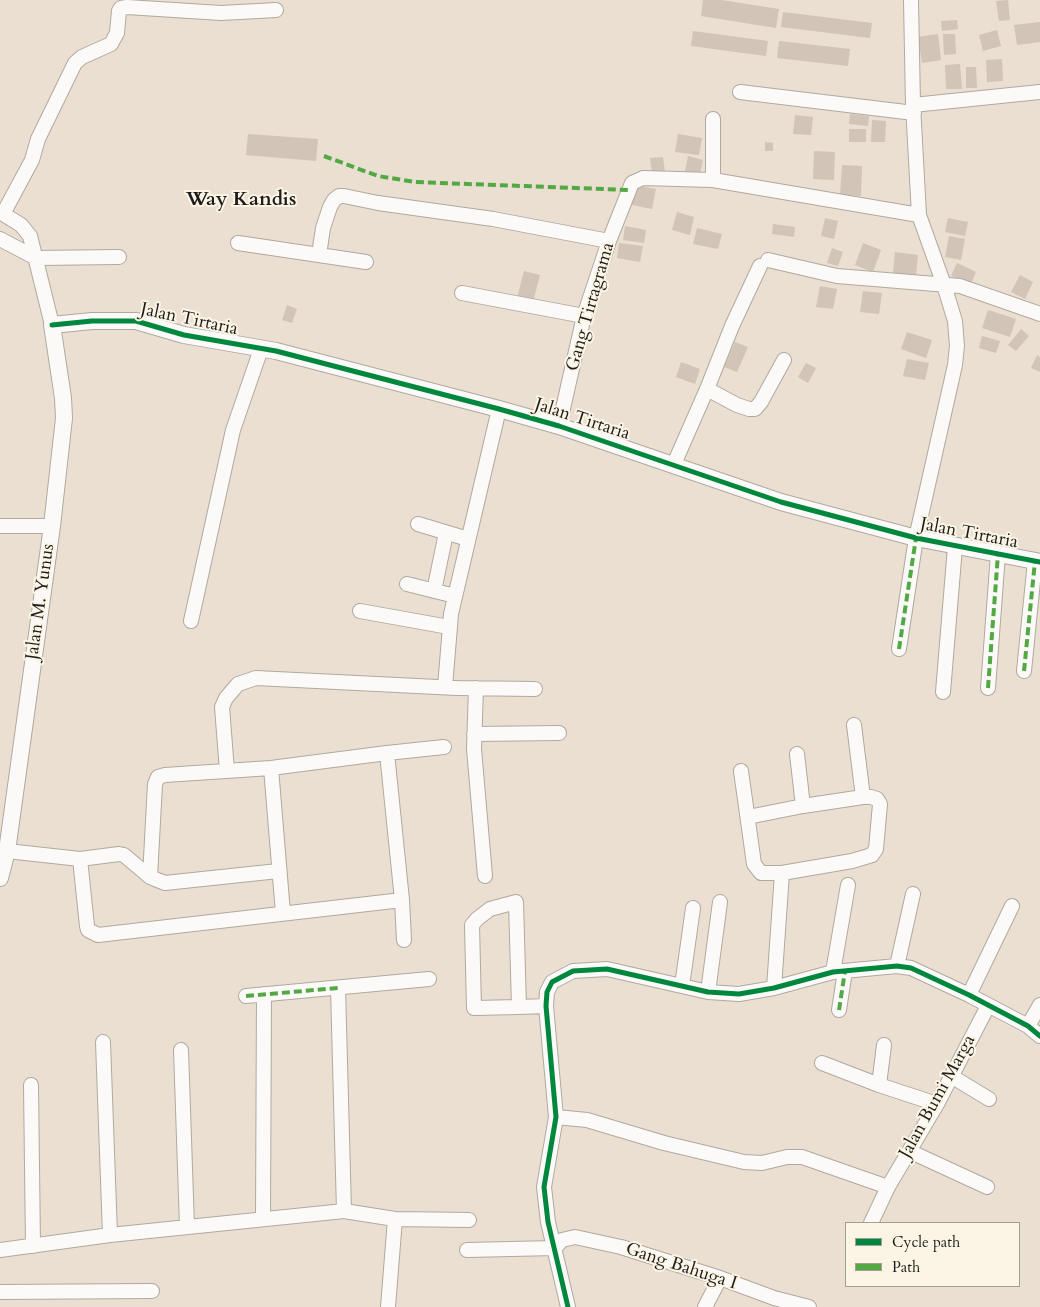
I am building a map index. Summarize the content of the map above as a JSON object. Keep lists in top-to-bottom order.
{
  "streets": {
    "street": [
      "Gang Tirtagrama",
      "Jalan Tirtaria",
      "Jalan M. Yunus",
      "Jalan Bumi Marga",
      "Gang Bahuga I"
    ]
  },
  "crossings": [
    ["Gang Tirtagrama", "Jalan Tirtaria"],
    ["Jalan Tirtaria", "Jalan M. Yunus"]
  ],
  "districts": ["Way Kandis"],
  "legend": ["Cycle path", "Path"]
}
